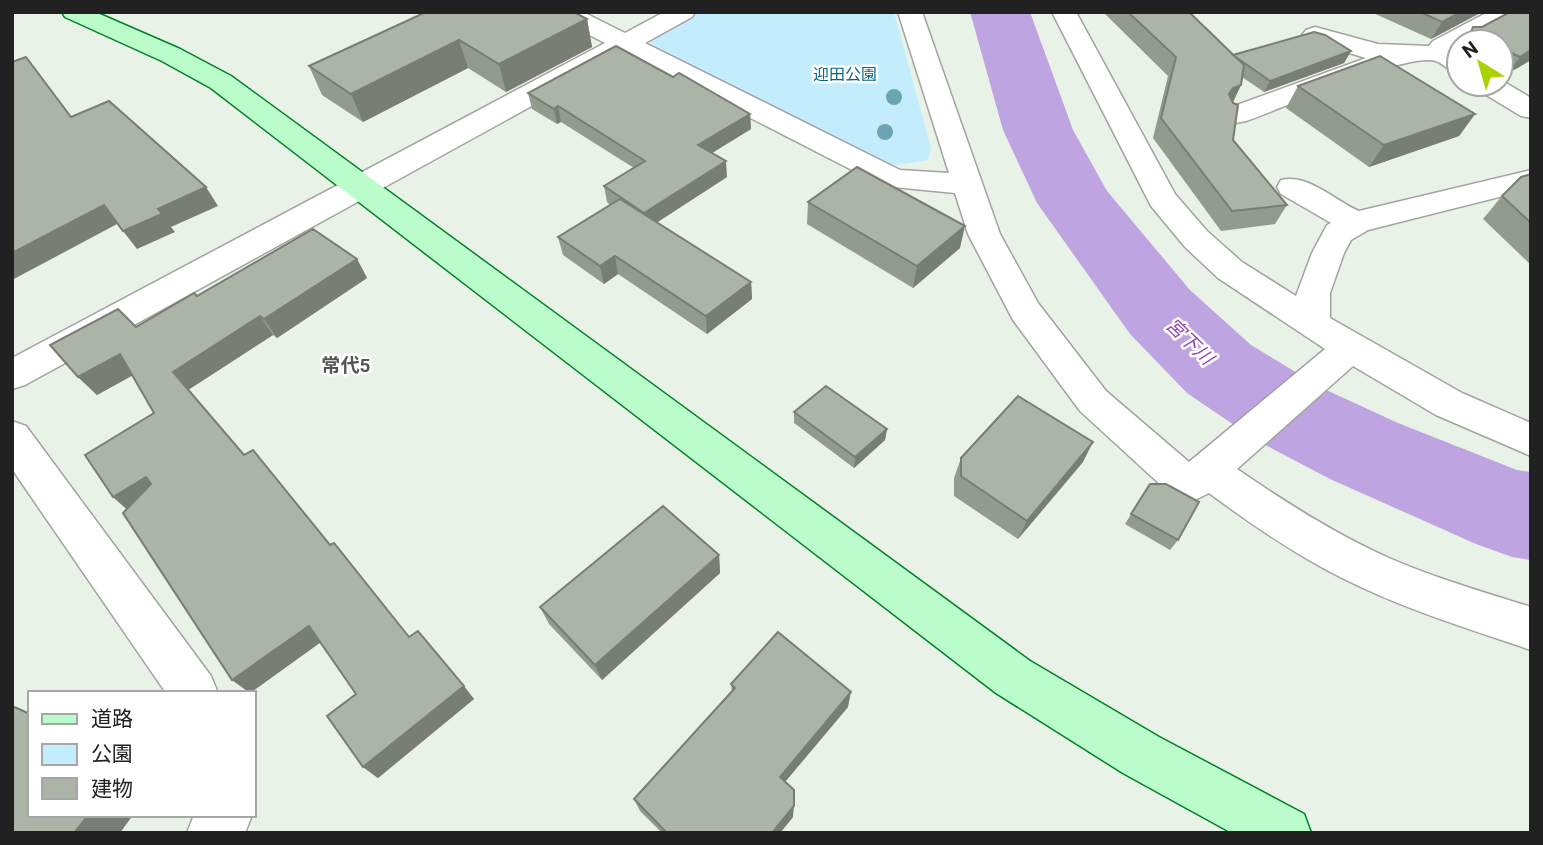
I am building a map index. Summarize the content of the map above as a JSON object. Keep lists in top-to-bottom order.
{
  "districts": ["常代5"],
  "water": ["宮下川"],
  "parks": ["迎田公園"],
  "legend": ["道路", "公園", "建物"],
  "north": "top left"
}
